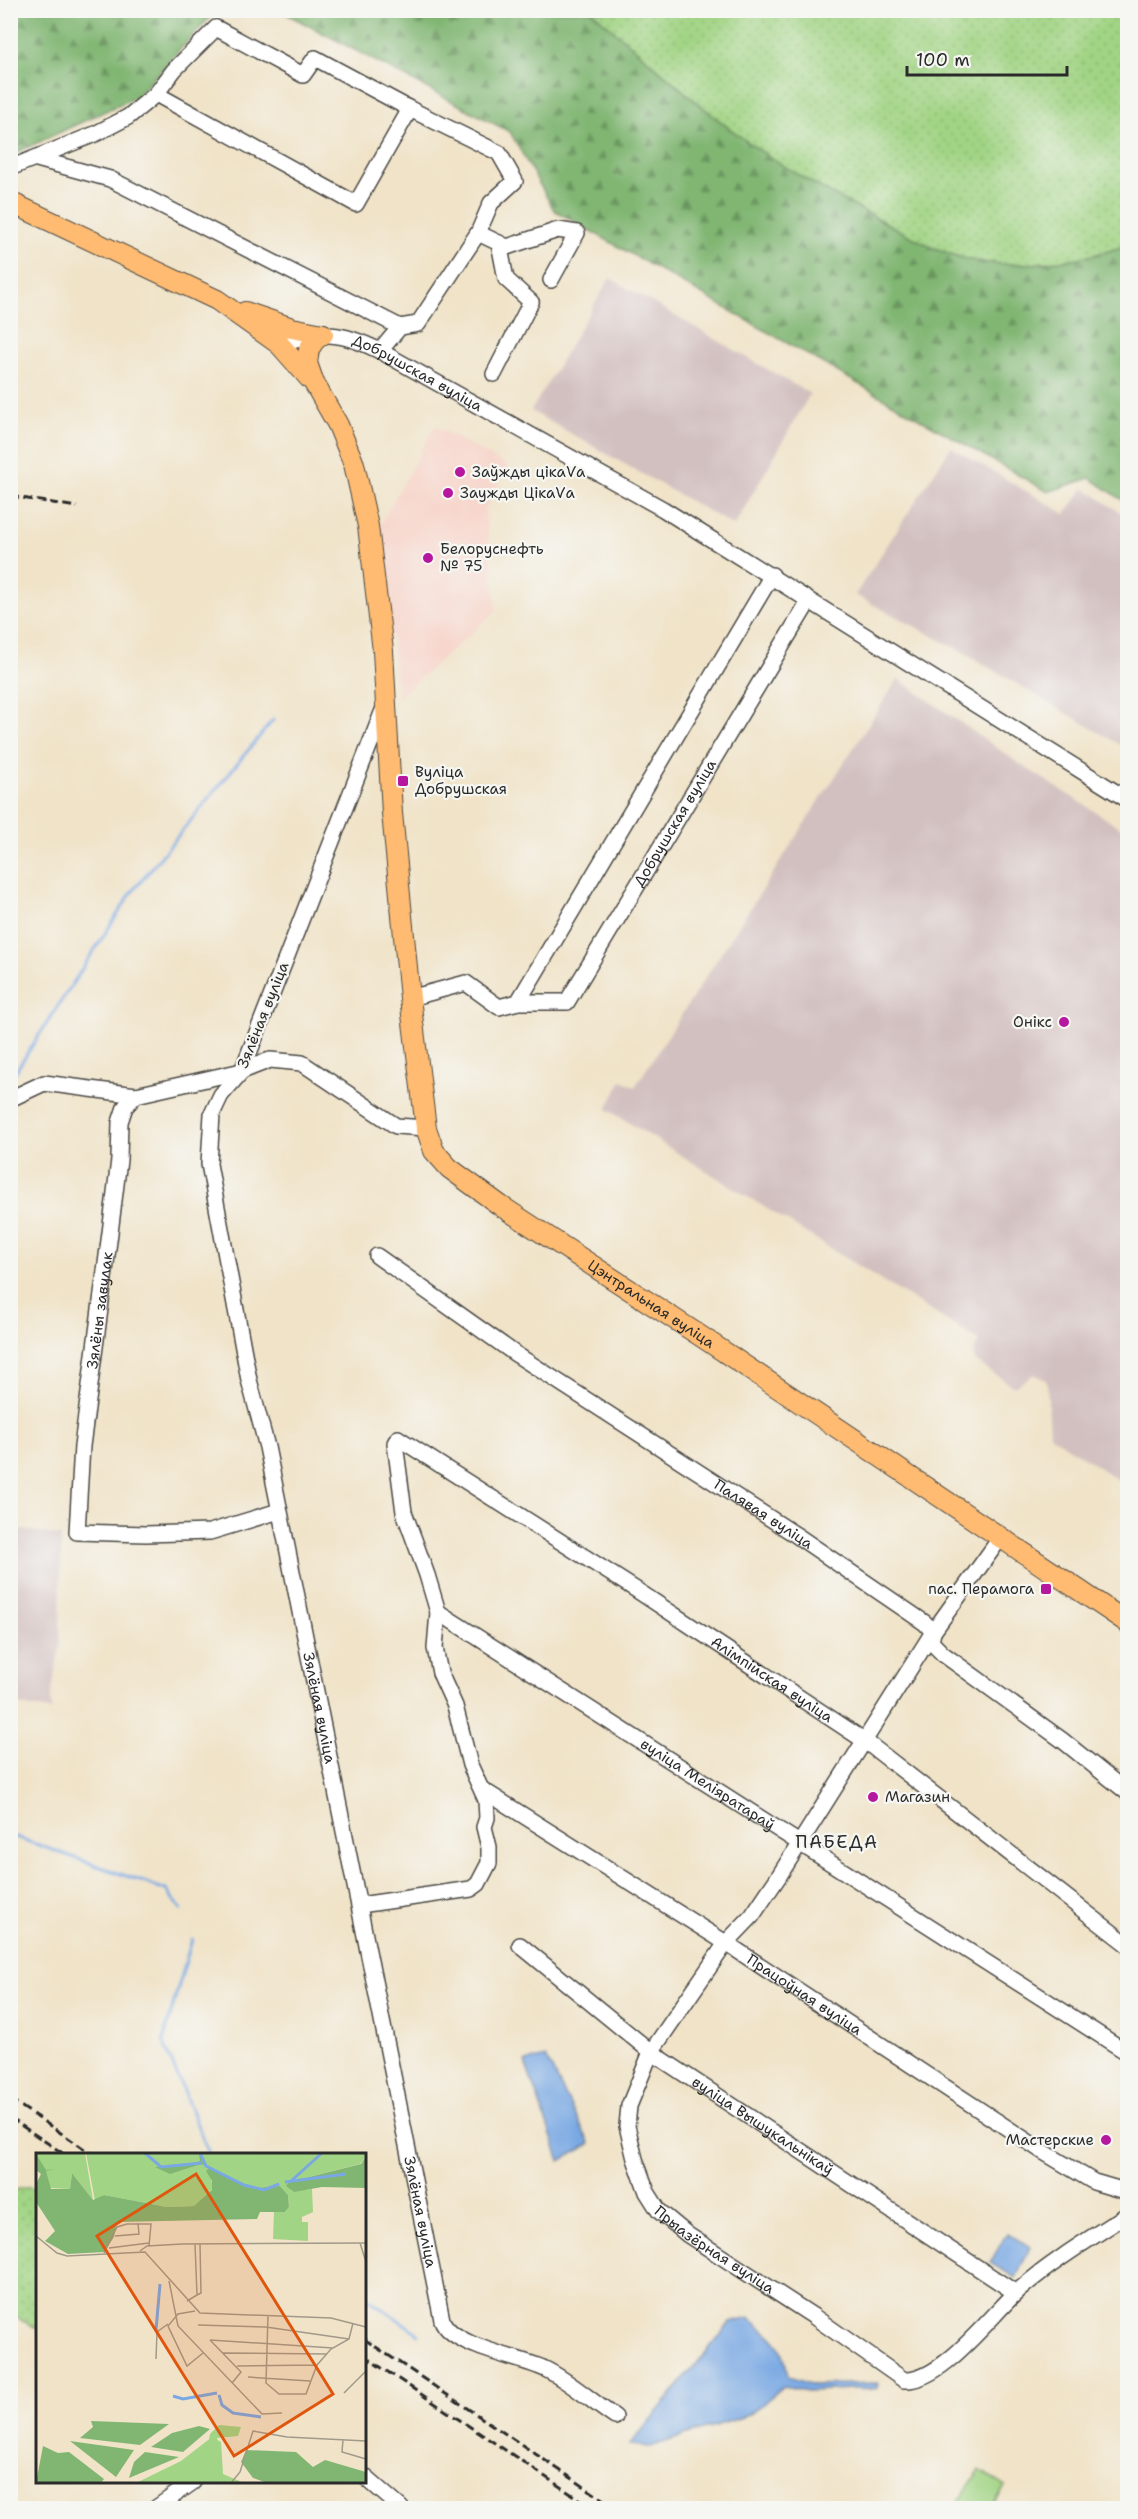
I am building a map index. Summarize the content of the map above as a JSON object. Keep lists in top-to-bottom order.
{
  "streets": {
    "main road": ["Цэнтральная вуліца"],
    "street": [
      "Добрушская вуліца",
      "Зялёная вуліца",
      "Зялёны завулак",
      "Палявая вуліца",
      "Алімпійская вуліца",
      "вуліца Меліяратараў",
      "Працоўная вуліца",
      "вуліца Вышукальнікаў",
      "Прыазёрная вуліца"
    ]
  },
  "crossings": [
    ["Зялёная вуліца", "Цэнтральная вуліца"],
    ["Зялёная вуліца", "Зялёны завулак"],
    ["Цэнтральная вуліца", "Прыазёрная вуліца"],
    ["Палявая вуліца", "Прыазёрная вуліца"],
    ["Алімпійская вуліца", "вуліца Меліяратараў"],
    ["Алімпійская вуліца", "Прыазёрная вуліца"],
    ["вуліца Меліяратараў", "Прыазёрная вуліца"],
    ["Працоўная вуліца", "Прыазёрная вуліца"],
    ["вуліца Вышукальнікаў", "Прыазёрная вуліца"]
  ],
  "districts": ["ПАБЕДА"],
  "places": {
    "other": [
      "Заўжды цікаVа",
      "Заужды ЦікаVа",
      "Белоруснефть № 75",
      "Онікс",
      "Магазин",
      "Мастерские"
    ],
    "transit": ["Вуліца Добрушская", "пас. Перамога"]
  },
  "scale_bar": "100 m"
}
